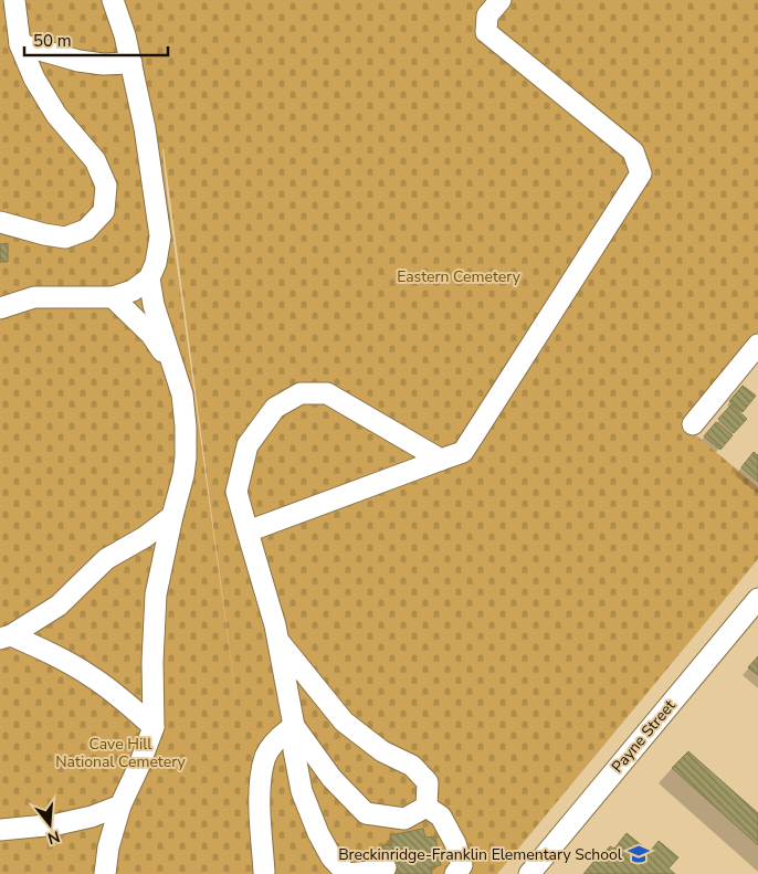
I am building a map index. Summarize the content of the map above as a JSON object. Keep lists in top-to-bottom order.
{
  "streets": {
    "street": ["Payne Street"]
  },
  "parks": ["Eastern Cemetery", "Cave Hill National Cemetery"],
  "places": {
    "school or university": ["Breckinridge-Franklin Elementary School"]
  },
  "scale_bar": "50 m",
  "north": "bottom"
}
